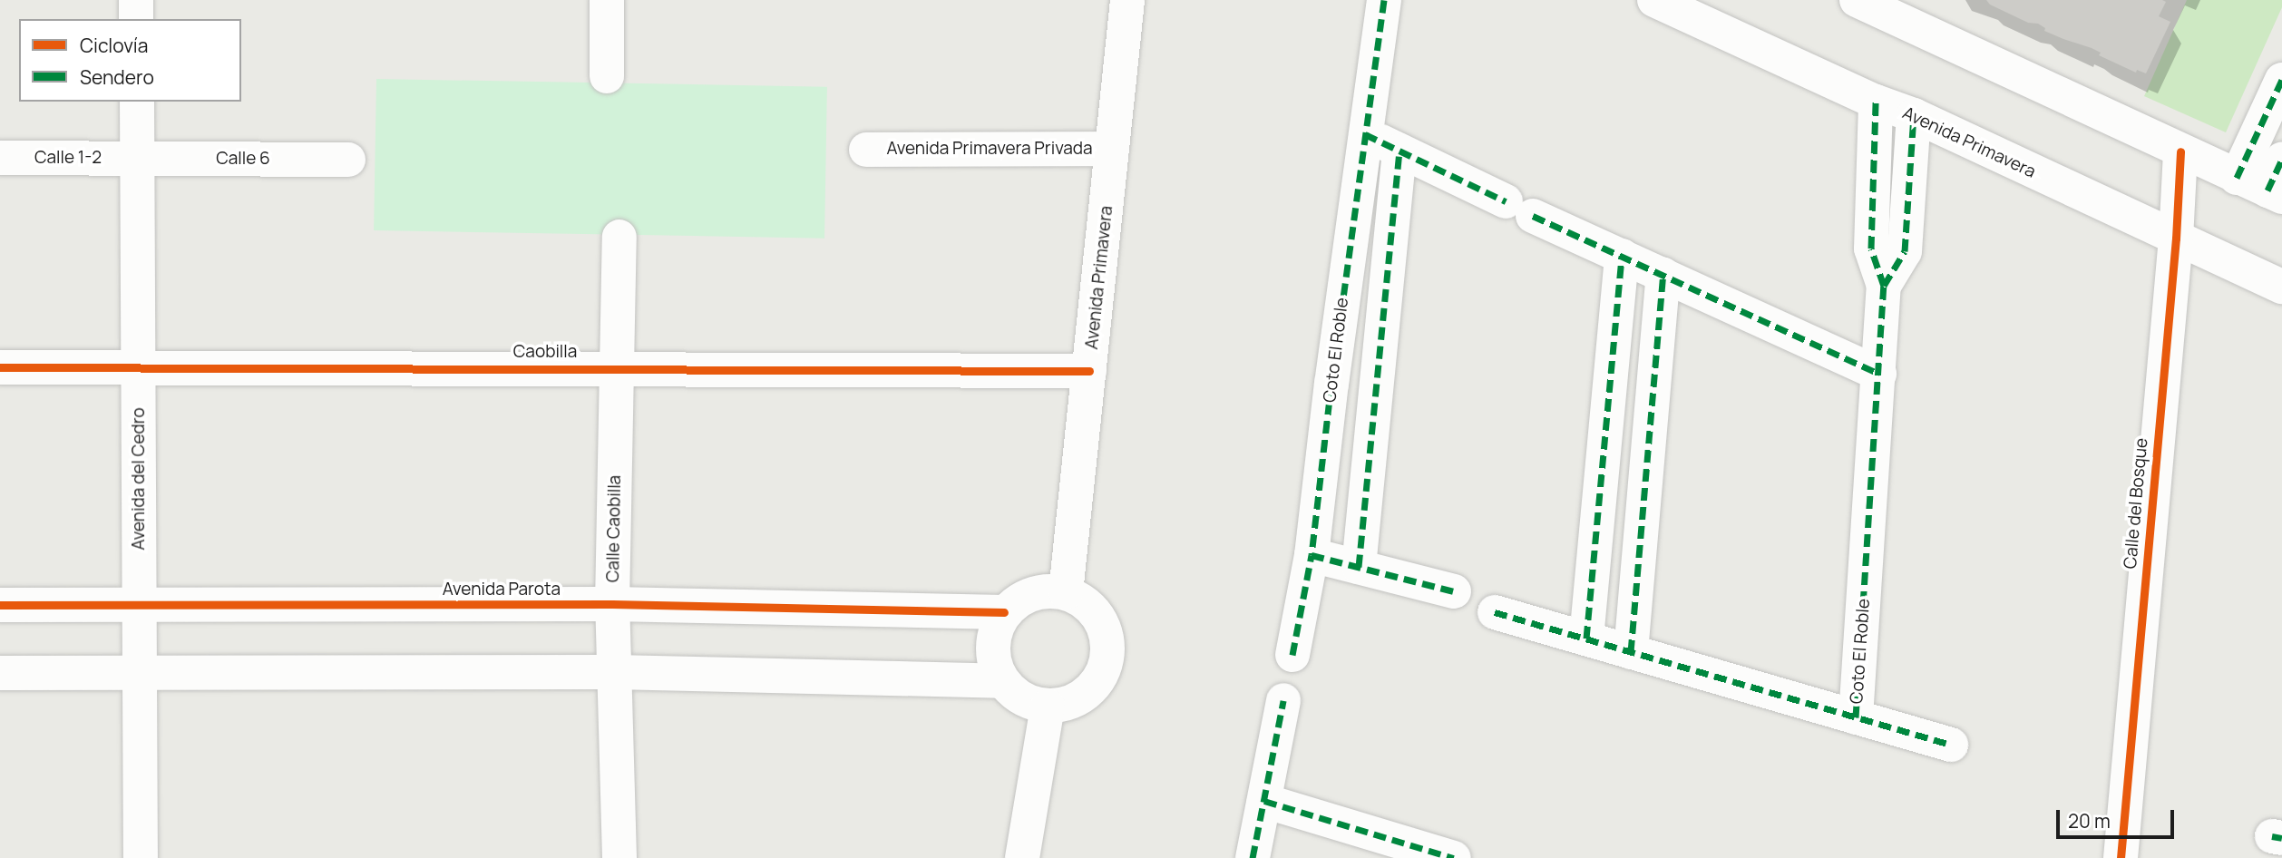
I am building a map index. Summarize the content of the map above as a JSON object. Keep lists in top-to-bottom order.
{
  "streets": {
    "street": [
      "Avenida Primavera",
      "Avenida Primavera Privada",
      "Calle 1-2",
      "Calle 6",
      "Coto El Roble",
      "Caobilla",
      "Avenida del Cedro",
      "Calle del Bosque",
      "Calle Caobilla",
      "Avenida Parota"
    ]
  },
  "crossings": [
    ["Avenida Primavera", "Avenida Primavera Privada"],
    ["Avenida Primavera", "Coto El Roble"],
    ["Avenida Primavera", "Caobilla"],
    ["Avenida Primavera", "Calle del Bosque"],
    ["Avenida Primavera", "Avenida Parota"],
    ["Calle 1-2", "Calle 6"],
    ["Calle 1-2", "Avenida del Cedro"],
    ["Calle 6", "Avenida del Cedro"],
    ["Caobilla", "Avenida del Cedro"],
    ["Caobilla", "Calle Caobilla"],
    ["Avenida del Cedro", "Avenida Parota"],
    ["Calle Caobilla", "Avenida Parota"]
  ],
  "legend": ["Ciclovía", "Sendero"],
  "scale_bar": "20 m"
}
